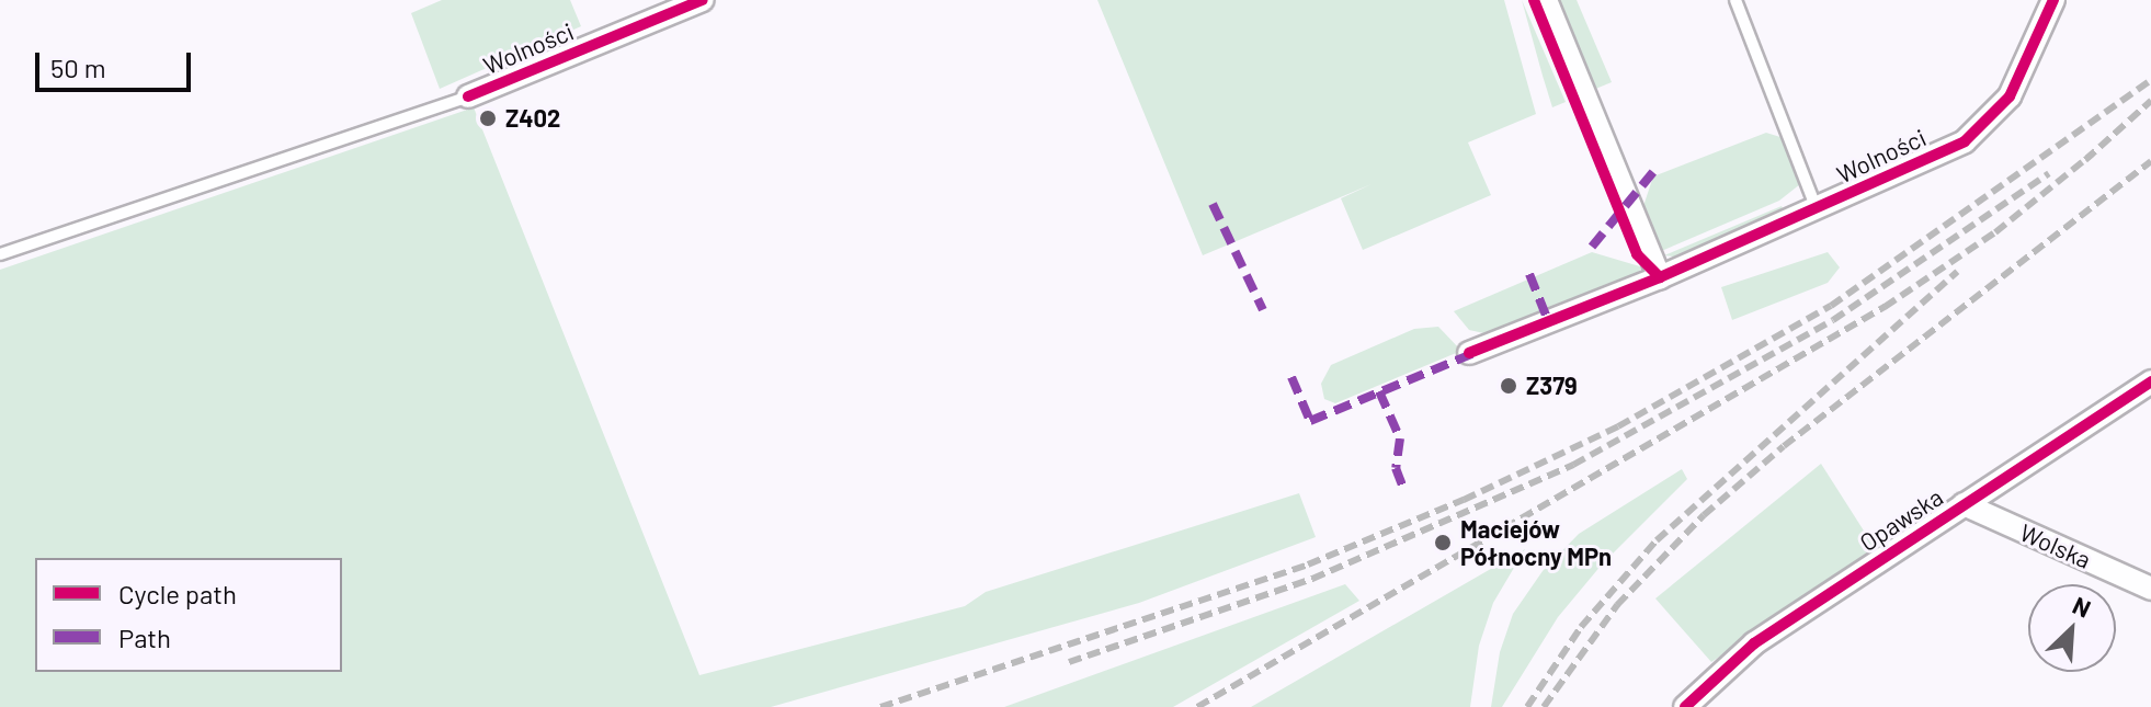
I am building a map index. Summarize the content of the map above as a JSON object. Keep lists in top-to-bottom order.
{
  "streets": {
    "street": ["Wolności", "Opawska", "Wolska"]
  },
  "crossings": [
    ["Opawska", "Wolska"]
  ],
  "places": ["Z402", "Z379", "Maciejów Północny MPn"],
  "legend": ["Cycle path", "Path"],
  "scale_bar": "50 m",
  "north": "top right"
}
